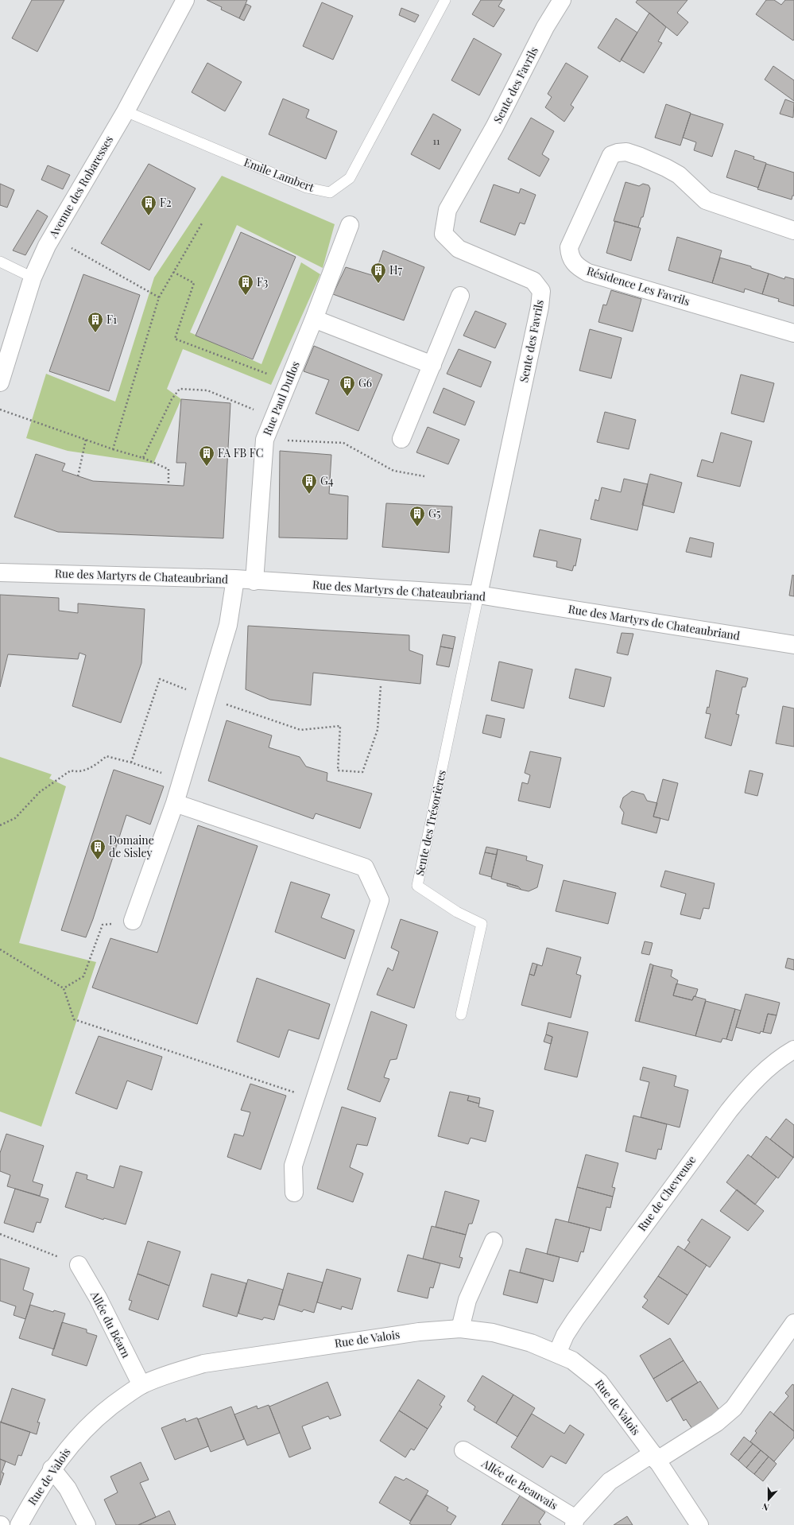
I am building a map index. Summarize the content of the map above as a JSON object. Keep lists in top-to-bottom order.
{
  "streets": {
    "street": [
      "Sente des Favrils",
      "Avenue des Robaresses",
      "Résidence Les Favrils",
      "Rue Paul Duflos",
      "Rue des Martyrs de Chateaubriand",
      "Rue de Chevreuse",
      "Allée du Béarn",
      "Rue de Valois",
      "Allée de Beauvais"
    ],
    "lane": ["Emile Lambert", "Sente des Trésorières"]
  },
  "crossings": [
    ["Sente des Favrils", "Rue des Martyrs de Chateaubriand"],
    ["Sente des Favrils", "Sente des Trésorières"],
    ["Emile Lambert", "Avenue des Robaresses"],
    ["Rue Paul Duflos", "Rue des Martyrs de Chateaubriand"],
    ["Rue des Martyrs de Chateaubriand", "Sente des Trésorières"],
    ["Rue de Chevreuse", "Rue de Valois"],
    ["Allée du Béarn", "Rue de Valois"]
  ],
  "places": {
    "building": [
      "F2",
      "H7",
      "F3",
      "F1",
      "G6",
      "FA FB FC",
      "G4",
      "G5",
      "Domaine de Sisley"
    ]
  },
  "house_numbers": ["11"],
  "north": "bottom"
}
